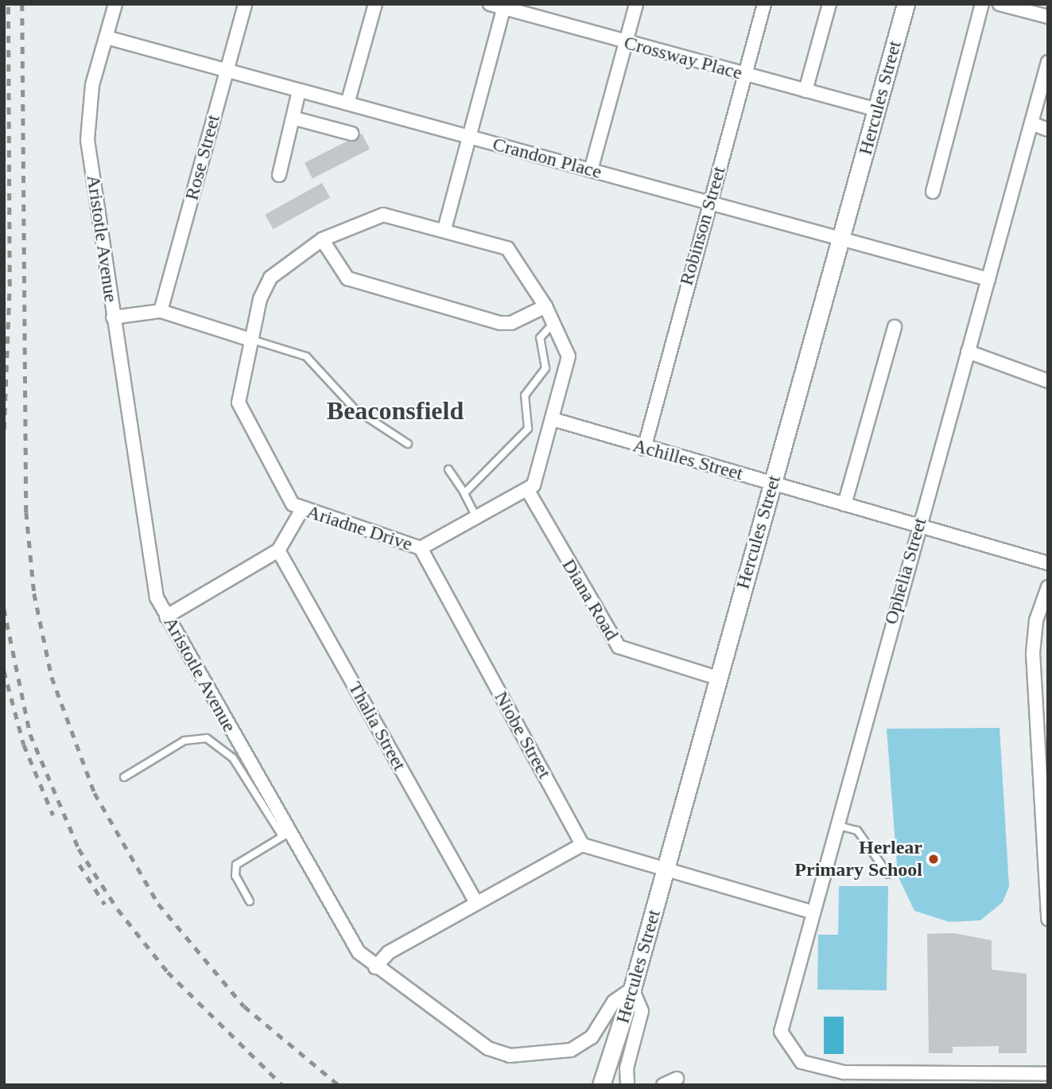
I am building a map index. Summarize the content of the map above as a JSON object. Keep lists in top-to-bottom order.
{
  "streets": {
    "street": [
      "Crossway Place",
      "Hercules Street",
      "Rose Street",
      "Crandon Place",
      "Robinson Street",
      "Aristotle Avenue",
      "Achilles Street",
      "Ariadne Drive",
      "Ophelia Street",
      "Diana Road",
      "Thalia Street",
      "Niobe Street"
    ]
  },
  "crossings": [
    ["Crossway Place", "Hercules Street"],
    ["Crossway Place", "Robinson Street"],
    ["Hercules Street", "Crandon Place"],
    ["Hercules Street", "Aristotle Avenue"],
    ["Hercules Street", "Achilles Street"],
    ["Hercules Street", "Diana Road"],
    ["Rose Street", "Crandon Place"],
    ["Crandon Place", "Robinson Street"],
    ["Crandon Place", "Aristotle Avenue"],
    ["Crandon Place", "Ophelia Street"],
    ["Robinson Street", "Achilles Street"],
    ["Achilles Street", "Ariadne Drive"],
    ["Achilles Street", "Ophelia Street"],
    ["Ariadne Drive", "Diana Road"],
    ["Ariadne Drive", "Niobe Street"]
  ],
  "districts": ["Beaconsfield"],
  "places": ["Herlear Primary School"]
}
